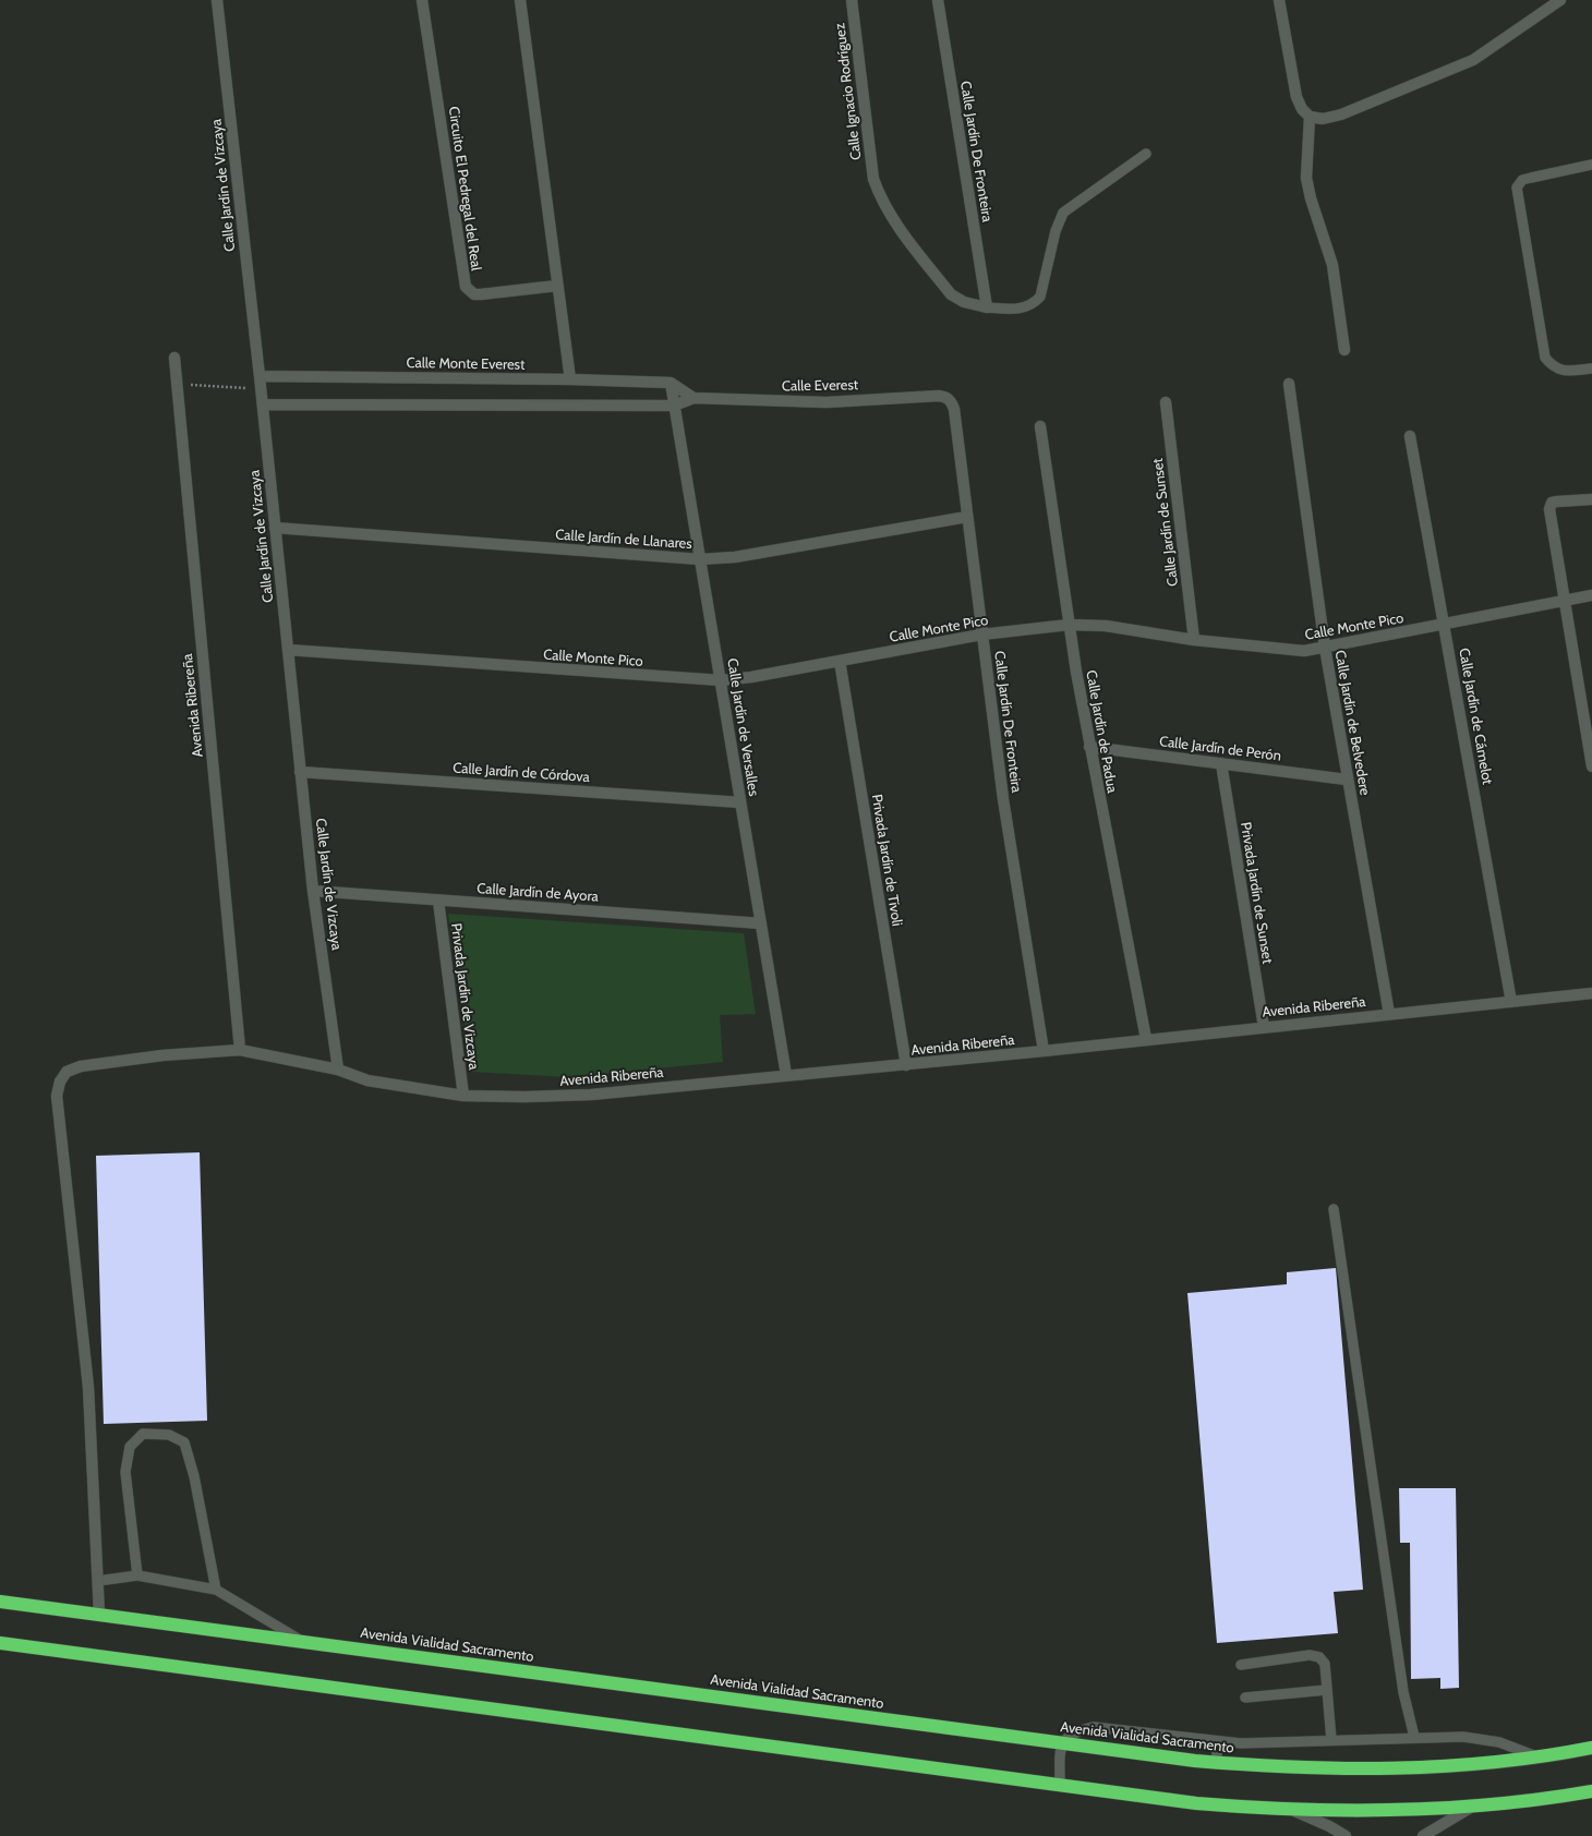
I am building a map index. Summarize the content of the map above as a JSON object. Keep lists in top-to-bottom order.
{
  "streets": {
    "highway": ["Avenida Vialidad Sacramento"],
    "street": [
      "Calle Ignacio Rodríguez",
      "Calle Jardín De Fronteira",
      "Calle Jardín de Vizcaya",
      "Circuito El Pedregal del Real",
      "Calle Monte Everest",
      "Calle Everest",
      "Calle Jardín de Sunset",
      "Calle Jardín de Llanares",
      "Calle Monte Pico",
      "Avenida Ribereña",
      "Calle Jardín de Cámelot",
      "Calle Jardín de Belvedere",
      "Calle Jardín de Versalles",
      "Calle Jardín de Padua",
      "Calle Jardín de Perón",
      "Calle Jardín de Córdova",
      "Privada Jardín de Tívoli",
      "Calle Jardín de Ayora",
      "Privada Jardín de Sunset",
      "Privada Jardín de Vizcaya"
    ]
  },
  "crossings": [
    ["Calle Ignacio Rodríguez", "Calle Jardín De Fronteira"],
    ["Calle Jardín De Fronteira", "Calle Everest"],
    ["Calle Jardín De Fronteira", "Calle Jardín de Llanares"],
    ["Calle Jardín De Fronteira", "Calle Monte Pico"],
    ["Calle Jardín De Fronteira", "Avenida Ribereña"],
    ["Calle Jardín de Vizcaya", "Calle Monte Everest"],
    ["Calle Jardín de Vizcaya", "Calle Jardín de Llanares"],
    ["Calle Jardín de Vizcaya", "Calle Monte Pico"],
    ["Calle Jardín de Vizcaya", "Avenida Ribereña"],
    ["Calle Jardín de Vizcaya", "Calle Jardín de Córdova"],
    ["Calle Jardín de Vizcaya", "Calle Jardín de Ayora"],
    ["Calle Monte Everest", "Calle Jardín de Versalles"],
    ["Calle Everest", "Calle Jardín de Versalles"],
    ["Calle Jardín de Sunset", "Calle Monte Pico"],
    ["Calle Jardín de Llanares", "Calle Jardín de Versalles"],
    ["Calle Monte Pico", "Calle Jardín de Cámelot"],
    ["Calle Monte Pico", "Calle Jardín de Belvedere"],
    ["Calle Monte Pico", "Calle Jardín de Versalles"],
    ["Calle Monte Pico", "Calle Jardín de Padua"],
    ["Calle Monte Pico", "Privada Jardín de Tívoli"],
    ["Avenida Ribereña", "Calle Jardín de Cámelot"],
    ["Avenida Ribereña", "Calle Jardín de Belvedere"],
    ["Avenida Ribereña", "Calle Jardín de Versalles"],
    ["Avenida Ribereña", "Calle Jardín de Padua"],
    ["Avenida Ribereña", "Privada Jardín de Tívoli"],
    ["Avenida Ribereña", "Privada Jardín de Sunset"],
    ["Avenida Ribereña", "Privada Jardín de Vizcaya"],
    ["Avenida Ribereña", "Avenida Vialidad Sacramento"],
    ["Calle Jardín de Belvedere", "Calle Jardín de Perón"],
    ["Calle Jardín de Versalles", "Calle Jardín de Córdova"],
    ["Calle Jardín de Versalles", "Calle Jardín de Ayora"],
    ["Calle Jardín de Padua", "Calle Jardín de Perón"],
    ["Calle Jardín de Perón", "Privada Jardín de Sunset"],
    ["Calle Jardín de Ayora", "Privada Jardín de Vizcaya"]
  ]
}
